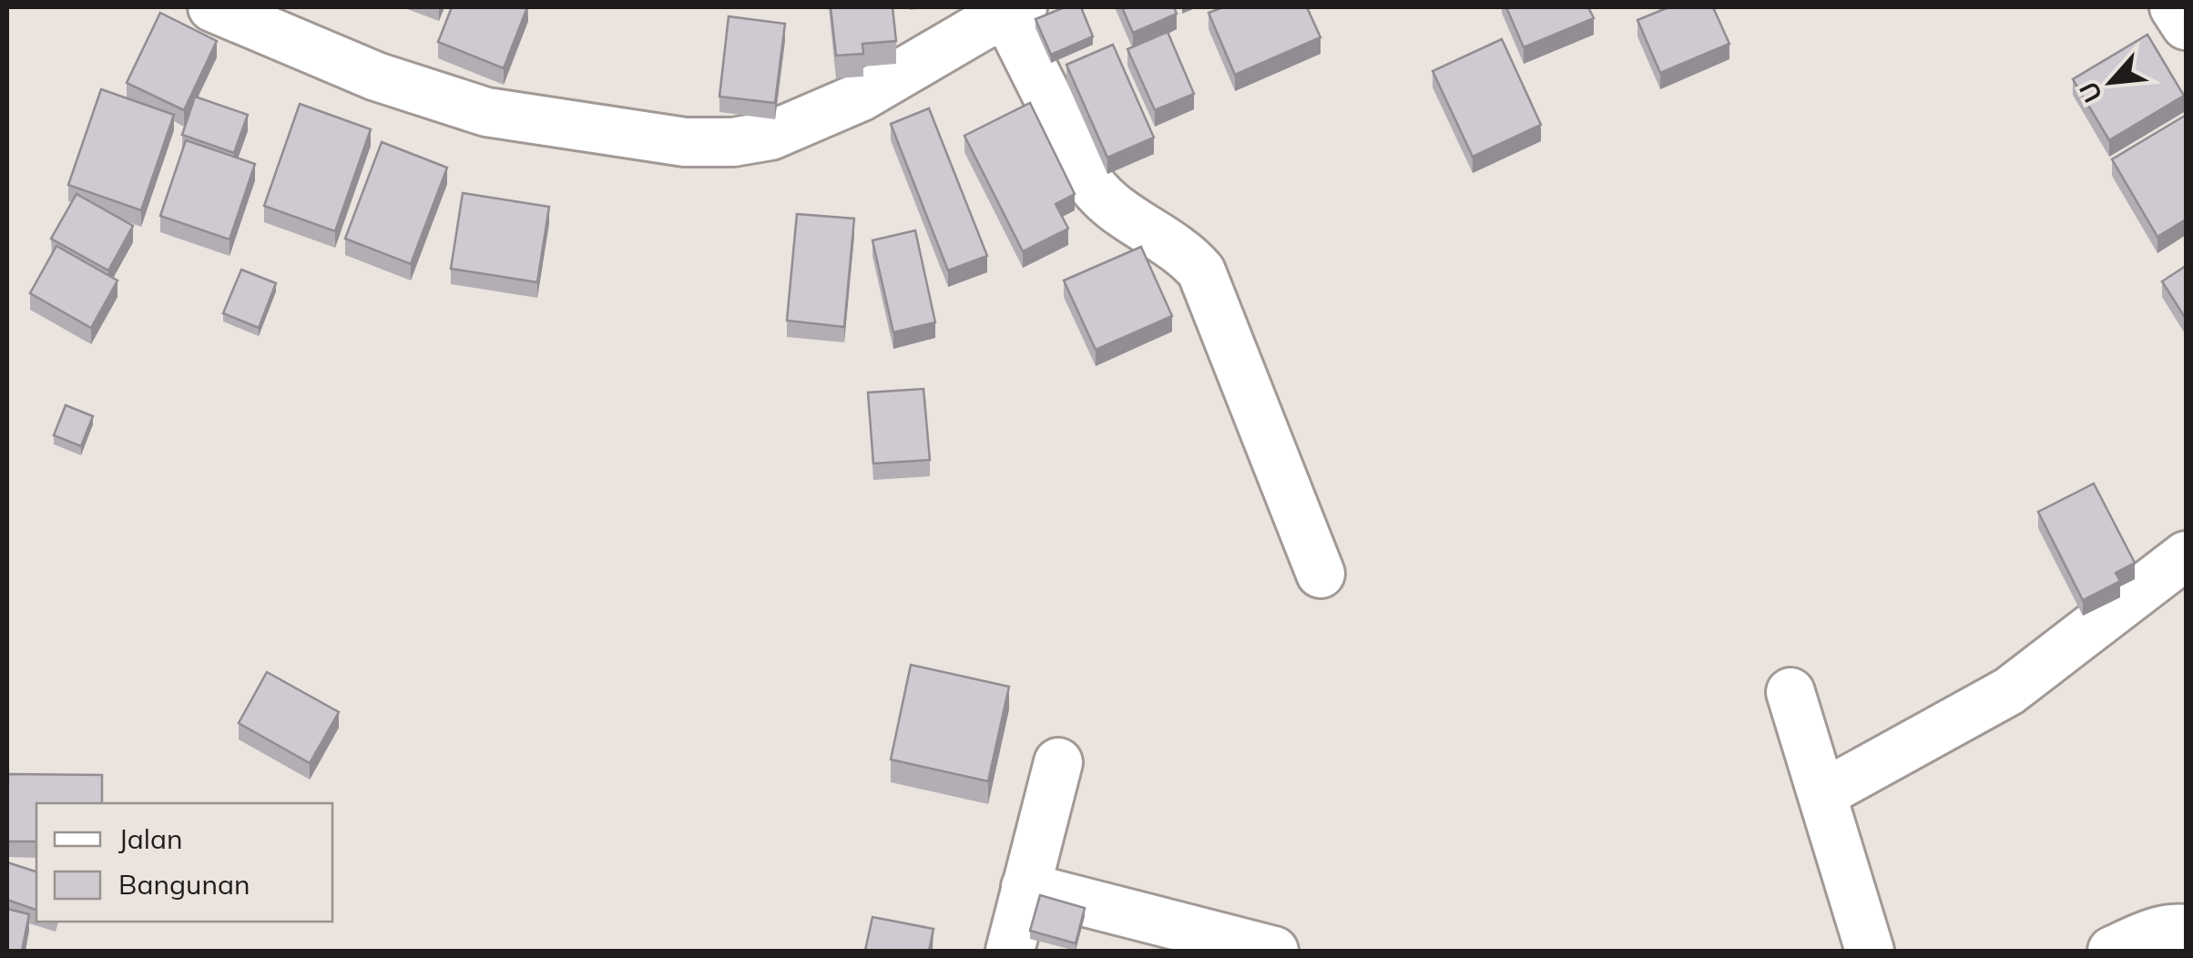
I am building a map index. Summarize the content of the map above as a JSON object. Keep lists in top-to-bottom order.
{
  "legend": ["Jalan", "Bangunan"],
  "north": "bottom left"
}
